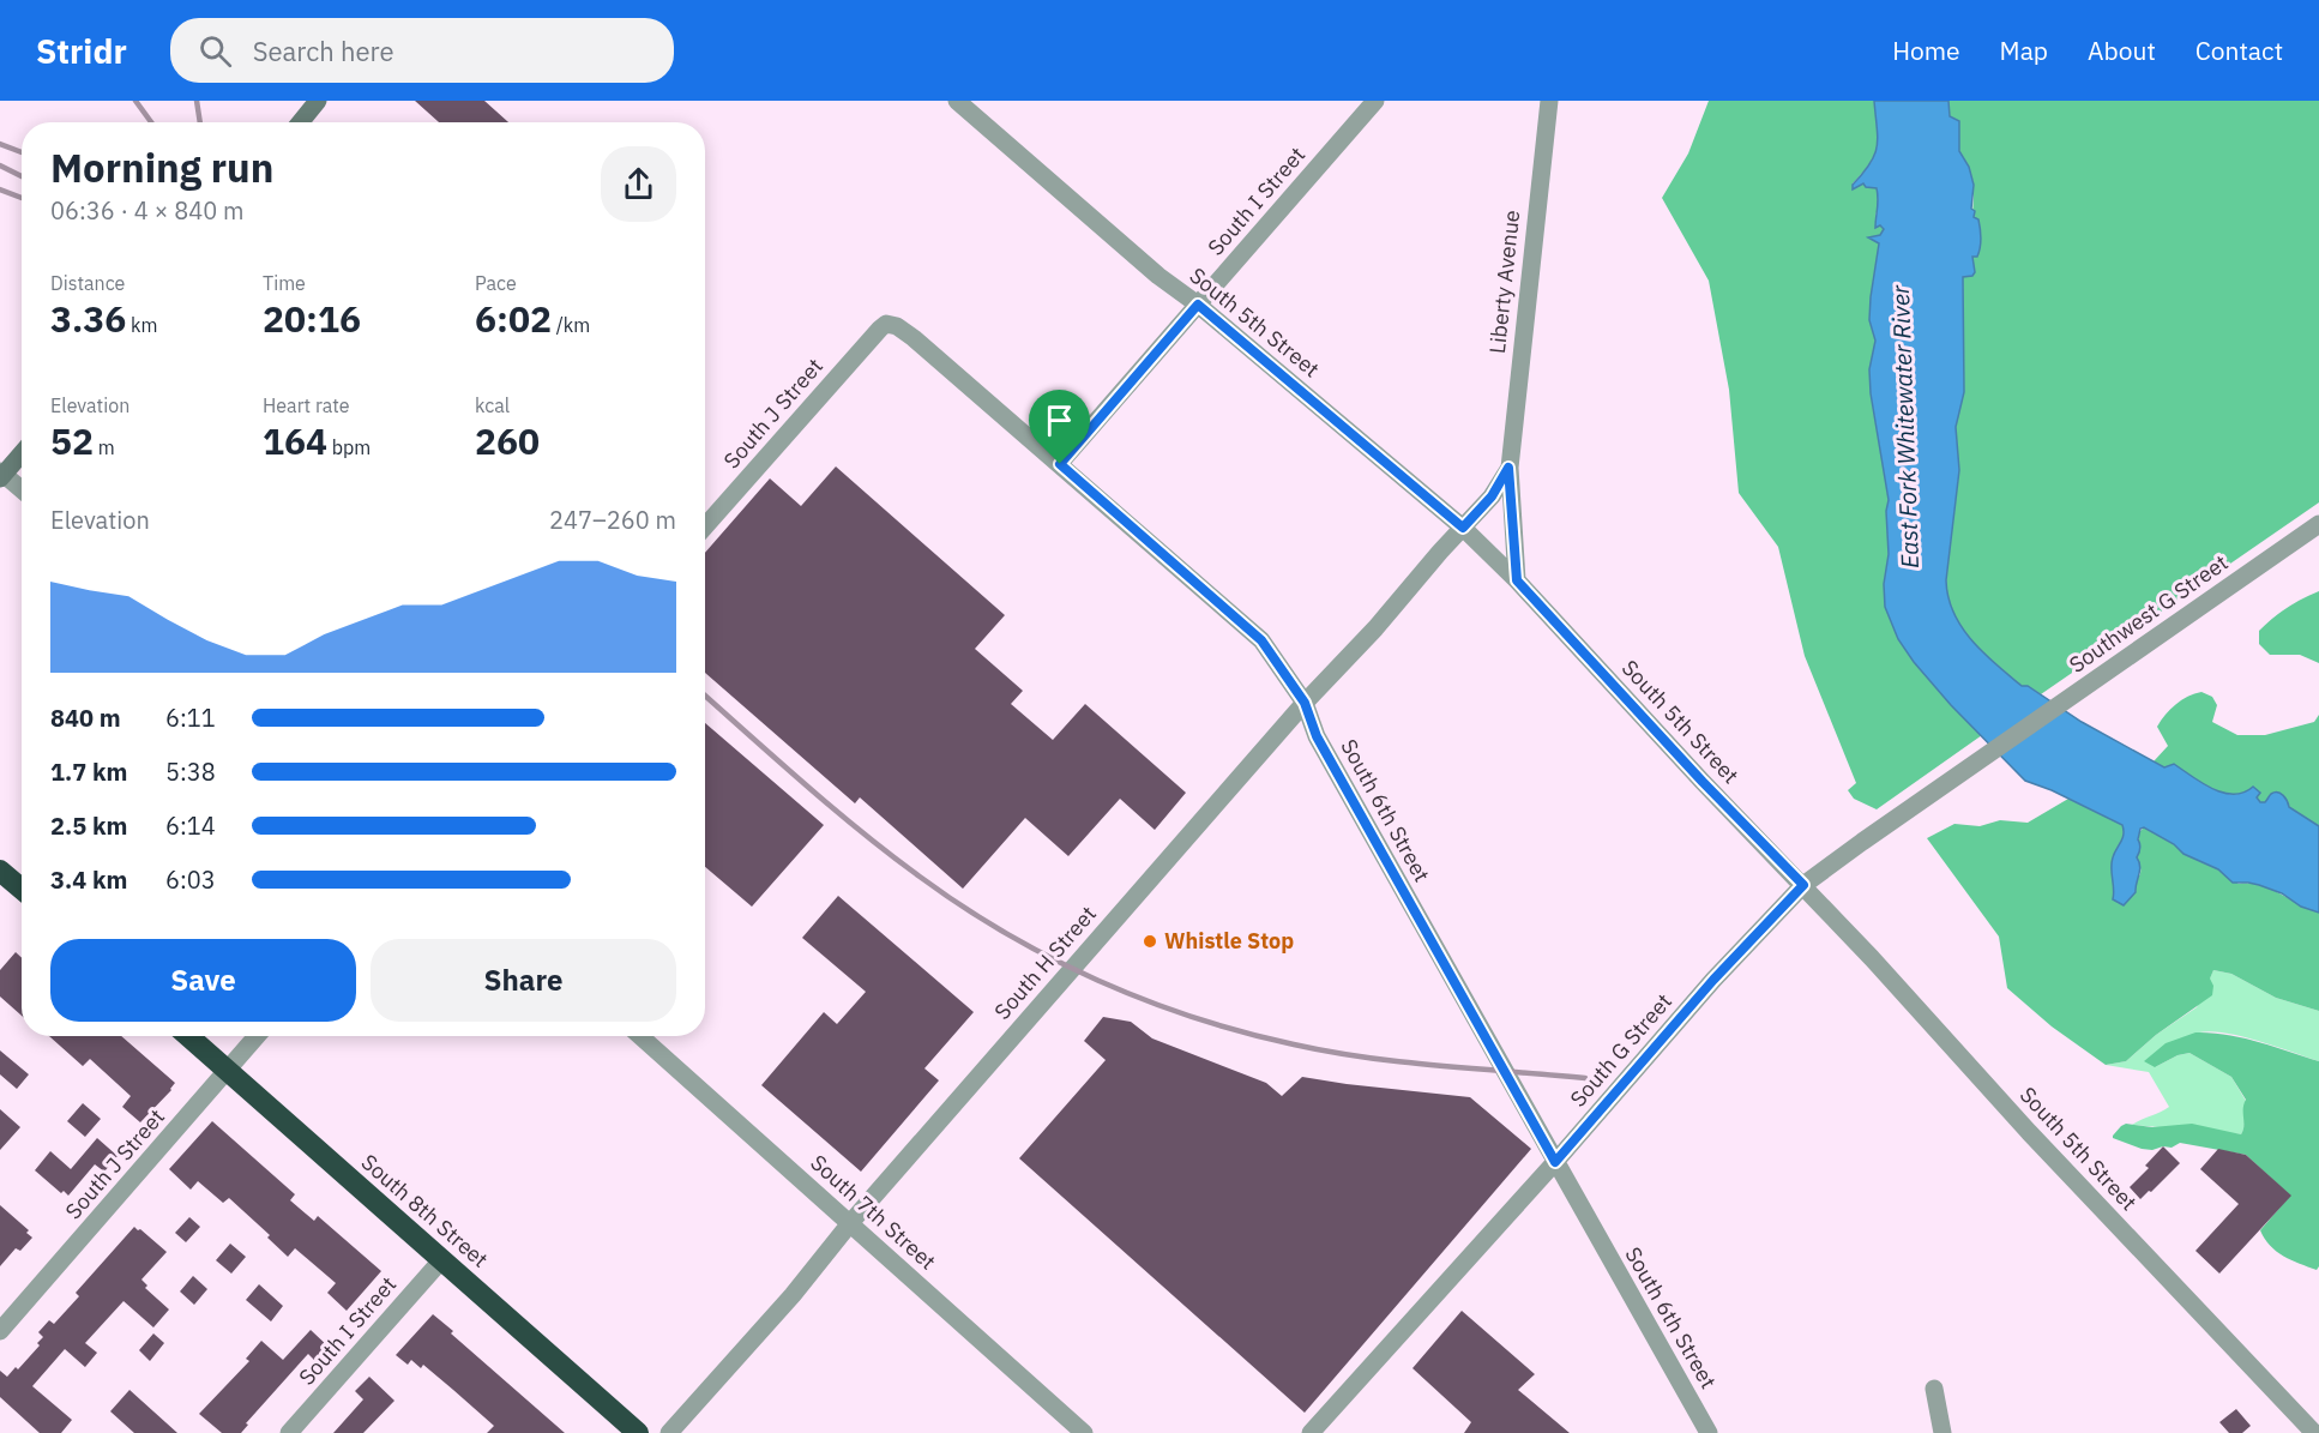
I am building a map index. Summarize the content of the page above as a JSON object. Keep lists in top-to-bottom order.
{
  "streets": {
    "highway": ["South 8th Street"],
    "street": [
      "South I Street",
      "Liberty Avenue",
      "South 5th Street",
      "South J Street",
      "Southwest G Street",
      "South 6th Street",
      "South H Street",
      "South G Street",
      "South 7th Street"
    ]
  },
  "crossings": [
    ["South I Street", "South 5th Street"],
    ["South I Street", "South 6th Street"],
    ["South I Street", "South 8th Street"],
    ["Liberty Avenue", "South 5th Street"],
    ["Liberty Avenue", "South H Street"],
    ["South 5th Street", "South H Street"],
    ["South 5th Street", "South G Street"],
    ["South J Street", "South 6th Street"],
    ["South J Street", "South 8th Street"],
    ["Southwest G Street", "South G Street"],
    ["South 6th Street", "South H Street"],
    ["South 6th Street", "South G Street"],
    ["South H Street", "South 7th Street"]
  ],
  "water": ["East Fork Whitewater River"],
  "places": ["Whistle Stop"],
  "page": {
    "header": "Stridr",
    "search": "Search here",
    "nav": [
      "Home",
      "Map",
      "About",
      "Contact"
    ],
    "heading": ["Morning run", "06:36 · 4 × 840 m"],
    "stats": [
      ["Distance", "3.36 km"],
      ["Time", "20:16"],
      ["Pace", "6:02 /km"],
      ["Elevation", "52 m"],
      ["Heart rate", "164 bpm"],
      ["kcal", "260"]
    ],
    "chart": ["Elevation", "247–260 m"],
    "list": [
      {
        "name": "840 m",
        "note": "6:11"
      },
      {
        "name": "1.7 km",
        "note": "5:38"
      },
      {
        "name": "2.5 km",
        "note": "6:14"
      },
      {
        "name": "3.4 km",
        "note": "6:03"
      }
    ],
    "buttons": ["Save", "Share"]
  }
}
